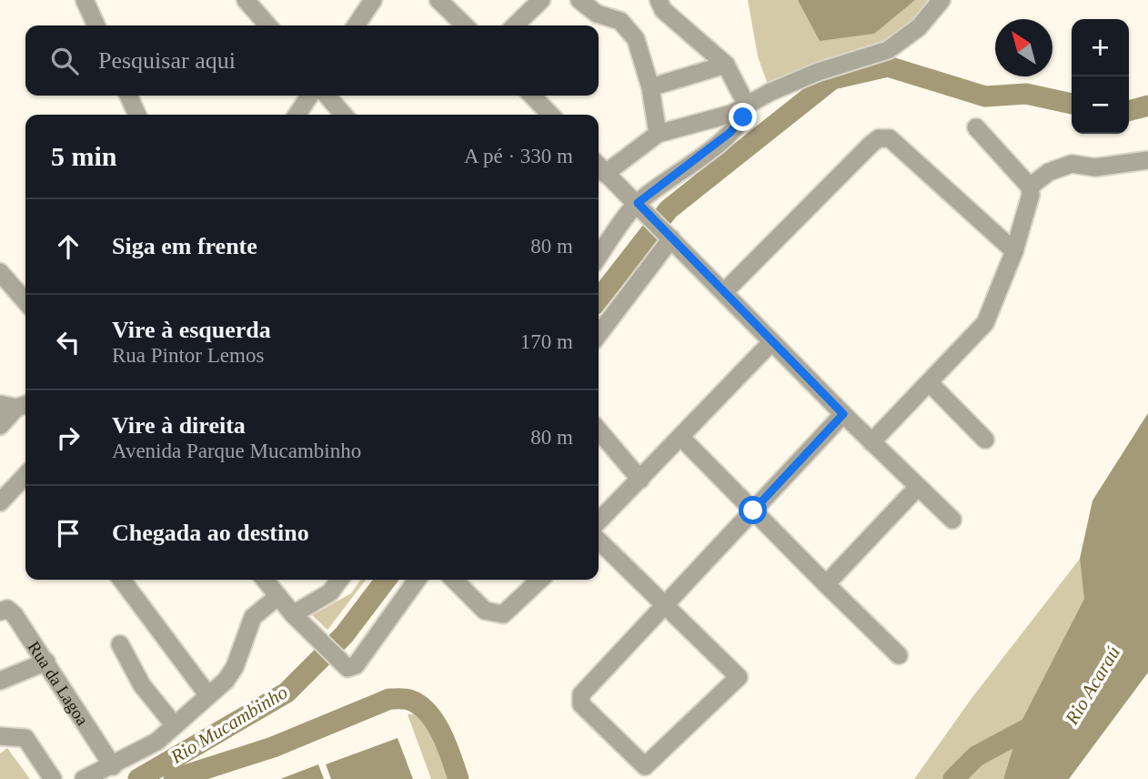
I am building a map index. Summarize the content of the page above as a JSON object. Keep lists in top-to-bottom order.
{
  "streets": {
    "street": ["Rua da Lagoa"]
  },
  "water": ["Rio Acaraú", "Rio Mucambinho"],
  "north": "top left",
  "page": {
    "map_buttons": ["+", "−"],
    "search": "Pesquisar aqui",
    "heading": ["5 min", "A pé · 330 m"],
    "list": [
      ["Siga em frente", "80 m"],
      ["Vire à esquerda", "Rua Pintor Lemos", "170 m"],
      ["Vire à direita", "Avenida Parque Mucambinho", "80 m"],
      "Chegada ao destino"
    ]
  }
}
